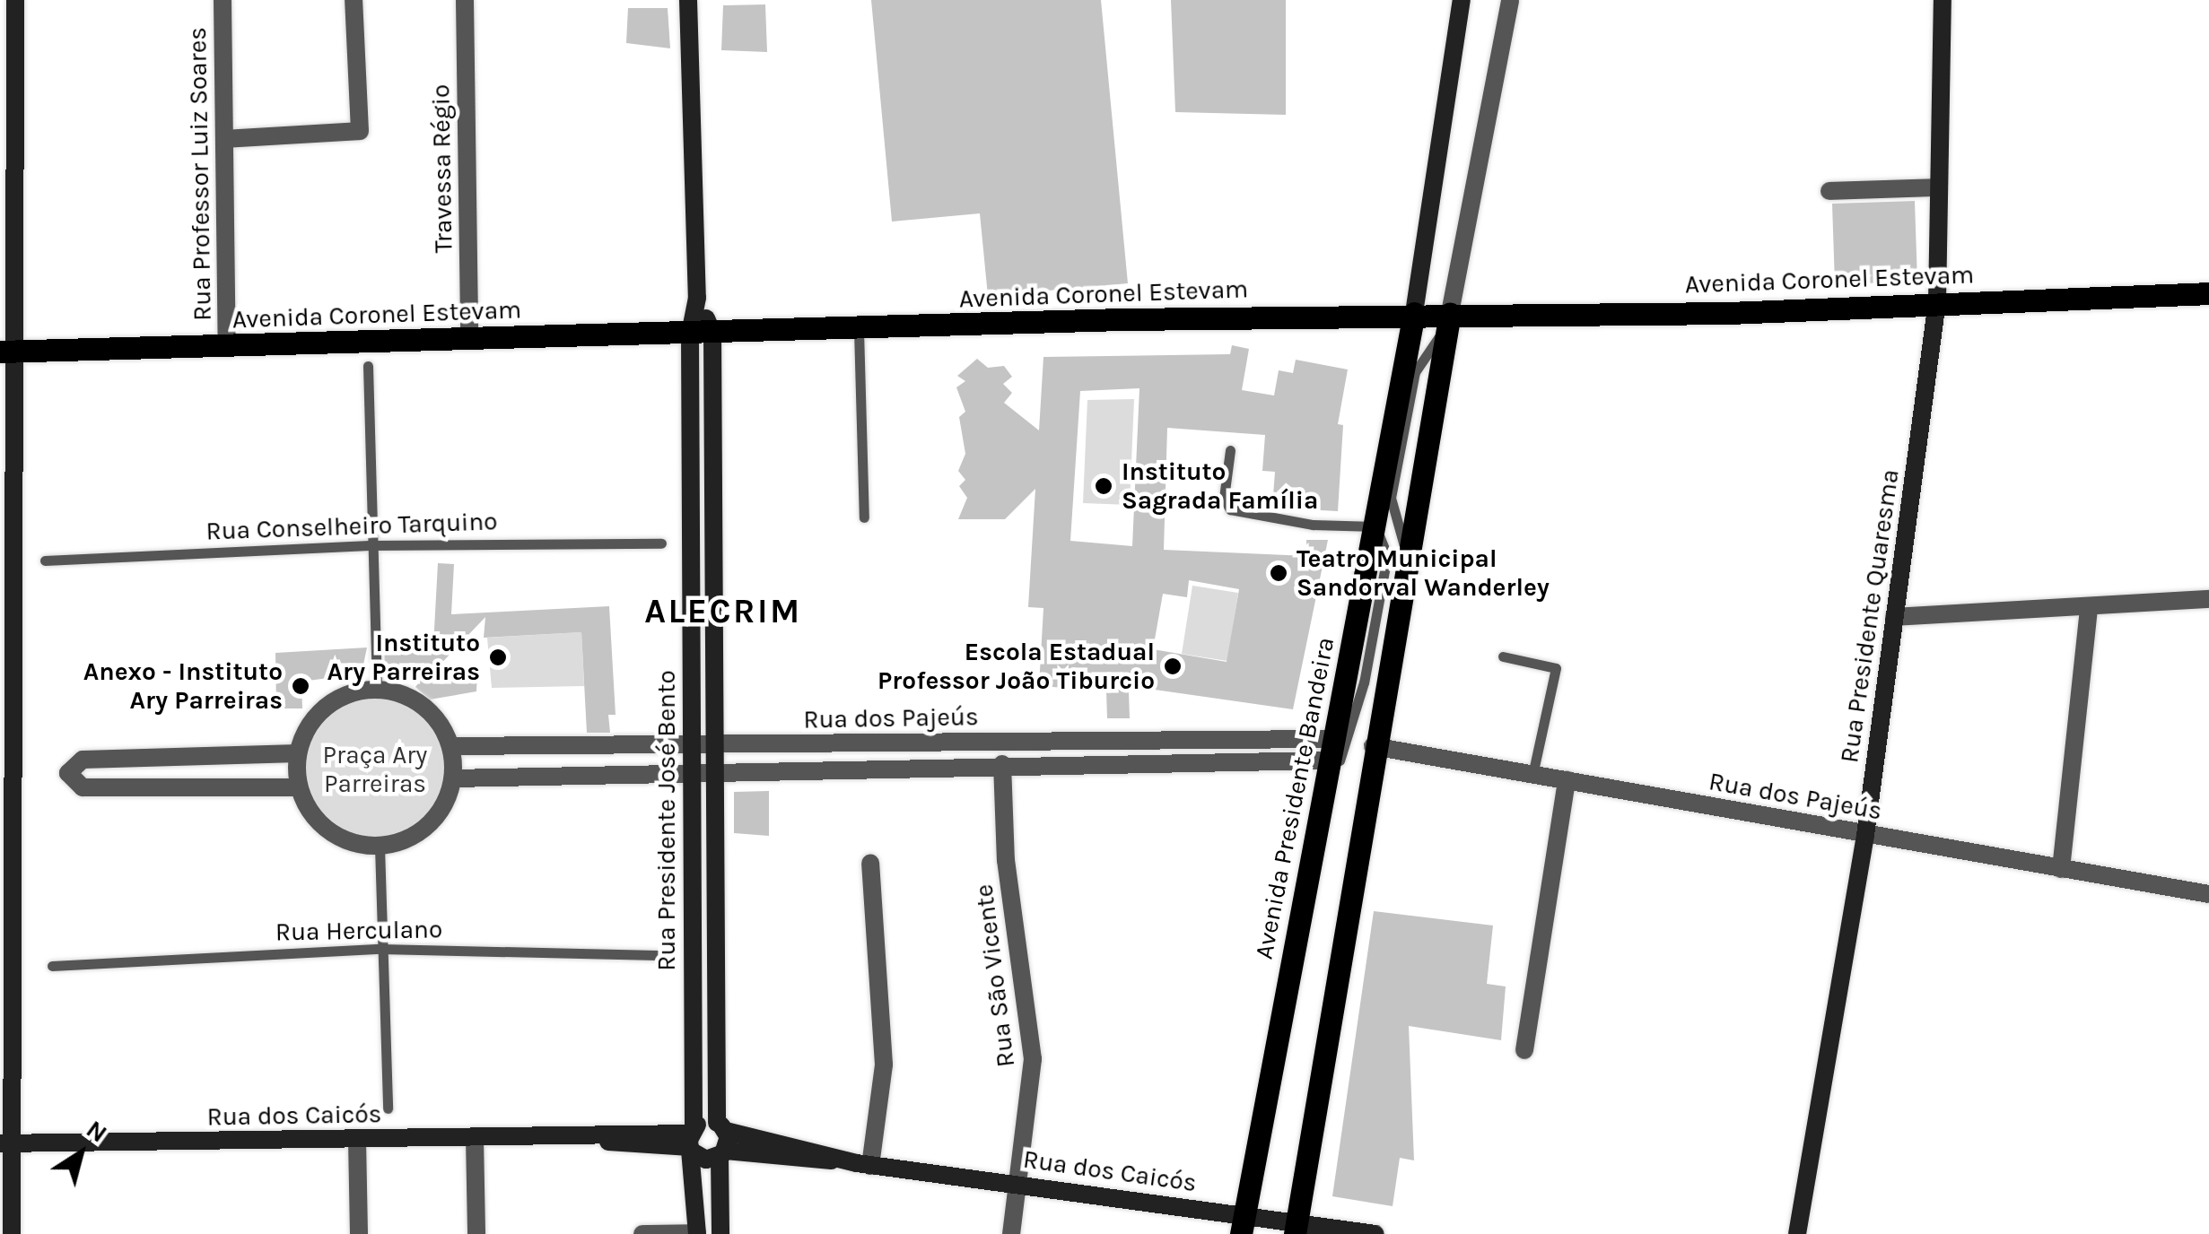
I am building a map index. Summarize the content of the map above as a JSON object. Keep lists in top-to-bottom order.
{
  "streets": {
    "main road": ["Avenida Coronel Estevam", "Avenida Presidente Bandeira"],
    "street": [
      "Travessa Régio",
      "Rua Professor Luiz Soares",
      "Rua Presidente Quaresma",
      "Rua dos Pajeús",
      "Rua Presidente José Bento",
      "Rua São Vicente",
      "Rua dos Caicós"
    ],
    "lane": ["Rua Conselheiro Tarquino", "Rua Herculano"]
  },
  "crossings": [
    ["Travessa Régio", "Avenida Coronel Estevam"],
    ["Rua Professor Luiz Soares", "Avenida Coronel Estevam"],
    ["Avenida Coronel Estevam", "Rua Presidente Quaresma"],
    ["Avenida Coronel Estevam", "Avenida Presidente Bandeira"],
    ["Avenida Coronel Estevam", "Rua Presidente José Bento"],
    ["Rua Presidente Quaresma", "Rua dos Pajeús"],
    ["Rua dos Pajeús", "Avenida Presidente Bandeira"],
    ["Rua dos Pajeús", "Rua Presidente José Bento"],
    ["Rua dos Pajeús", "Rua São Vicente"],
    ["Avenida Presidente Bandeira", "Rua dos Caicós"],
    ["Rua Presidente José Bento", "Rua dos Caicós"],
    ["Rua São Vicente", "Rua dos Caicós"]
  ],
  "districts": ["ALECRIM"],
  "parks": ["Praça Ary Parreiras"],
  "places": [
    "Instituto Sagrada Família",
    "Teatro Municipal Sandorval Wanderley",
    "Instituto Ary Parreiras",
    "Escola Estadual Professor João Tiburcio",
    "Anexo - Instituto Ary Parreiras"
  ],
  "north": "top right"
}
